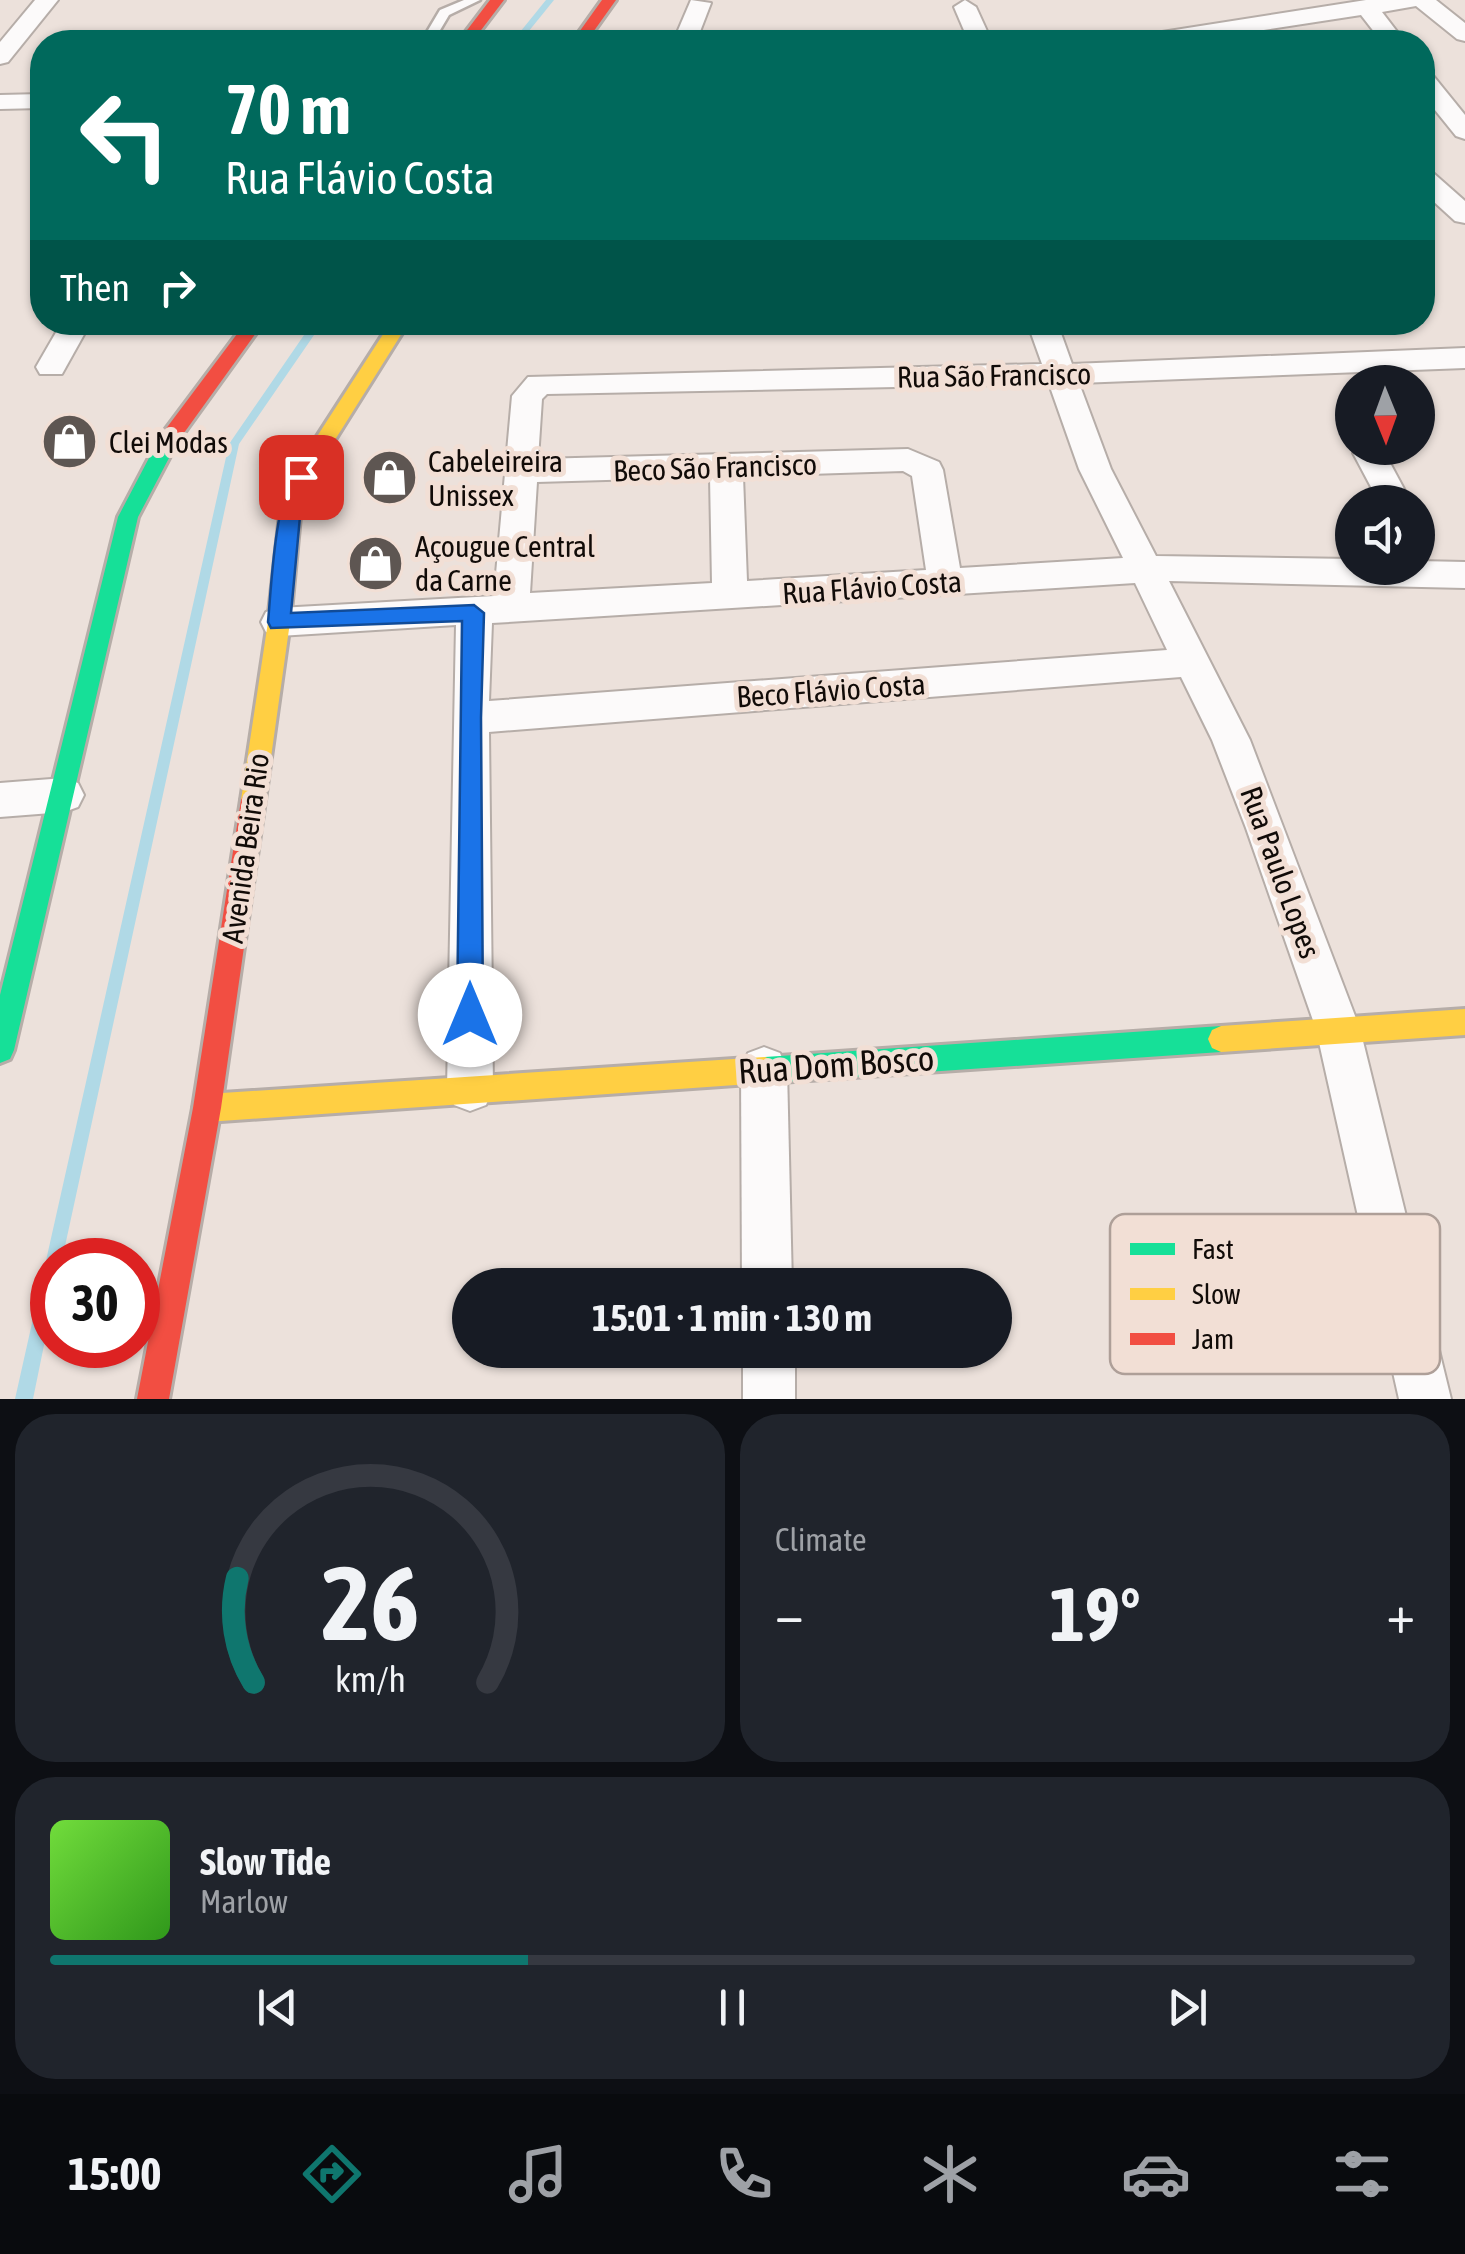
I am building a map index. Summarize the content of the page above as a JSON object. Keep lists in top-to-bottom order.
{
  "streets": {
    "street": [
      "Rua São Francisco",
      "Beco São Francisco",
      "Rua Flávio Costa",
      "Beco Flávio Costa",
      "Avenida Beira Rio",
      "Rua Paulo Lopes",
      "Rua Dom Bosco"
    ]
  },
  "crossings": [
    ["Rua São Francisco", "Beco São Francisco"],
    ["Rua São Francisco", "Rua Paulo Lopes"],
    ["Beco São Francisco", "Rua Flávio Costa"],
    ["Rua Flávio Costa", "Avenida Beira Rio"],
    ["Rua Flávio Costa", "Rua Paulo Lopes"],
    ["Beco Flávio Costa", "Rua Paulo Lopes"],
    ["Avenida Beira Rio", "Rua Dom Bosco"],
    ["Rua Paulo Lopes", "Rua Dom Bosco"]
  ],
  "places": {
    "shop": ["Clei Modas", "Cabeleireira Unissex", "Açougue Central da Carne"]
  },
  "legend": ["Fast", "Slow", "Jam"],
  "north": "bottom",
  "page": {
    "turn": ["70 m", "Rua Flávio Costa"],
    "then": "Then",
    "limit": "30",
    "trip": "15:01 · 1 min · 130 m",
    "tile": "Climate",
    "heat": ["−", "19°", "+"],
    "song": ["Slow Tide", "Marlow"],
    "tabs": "15:00",
    "gauge": ["26", "km/h"]
  }
}
